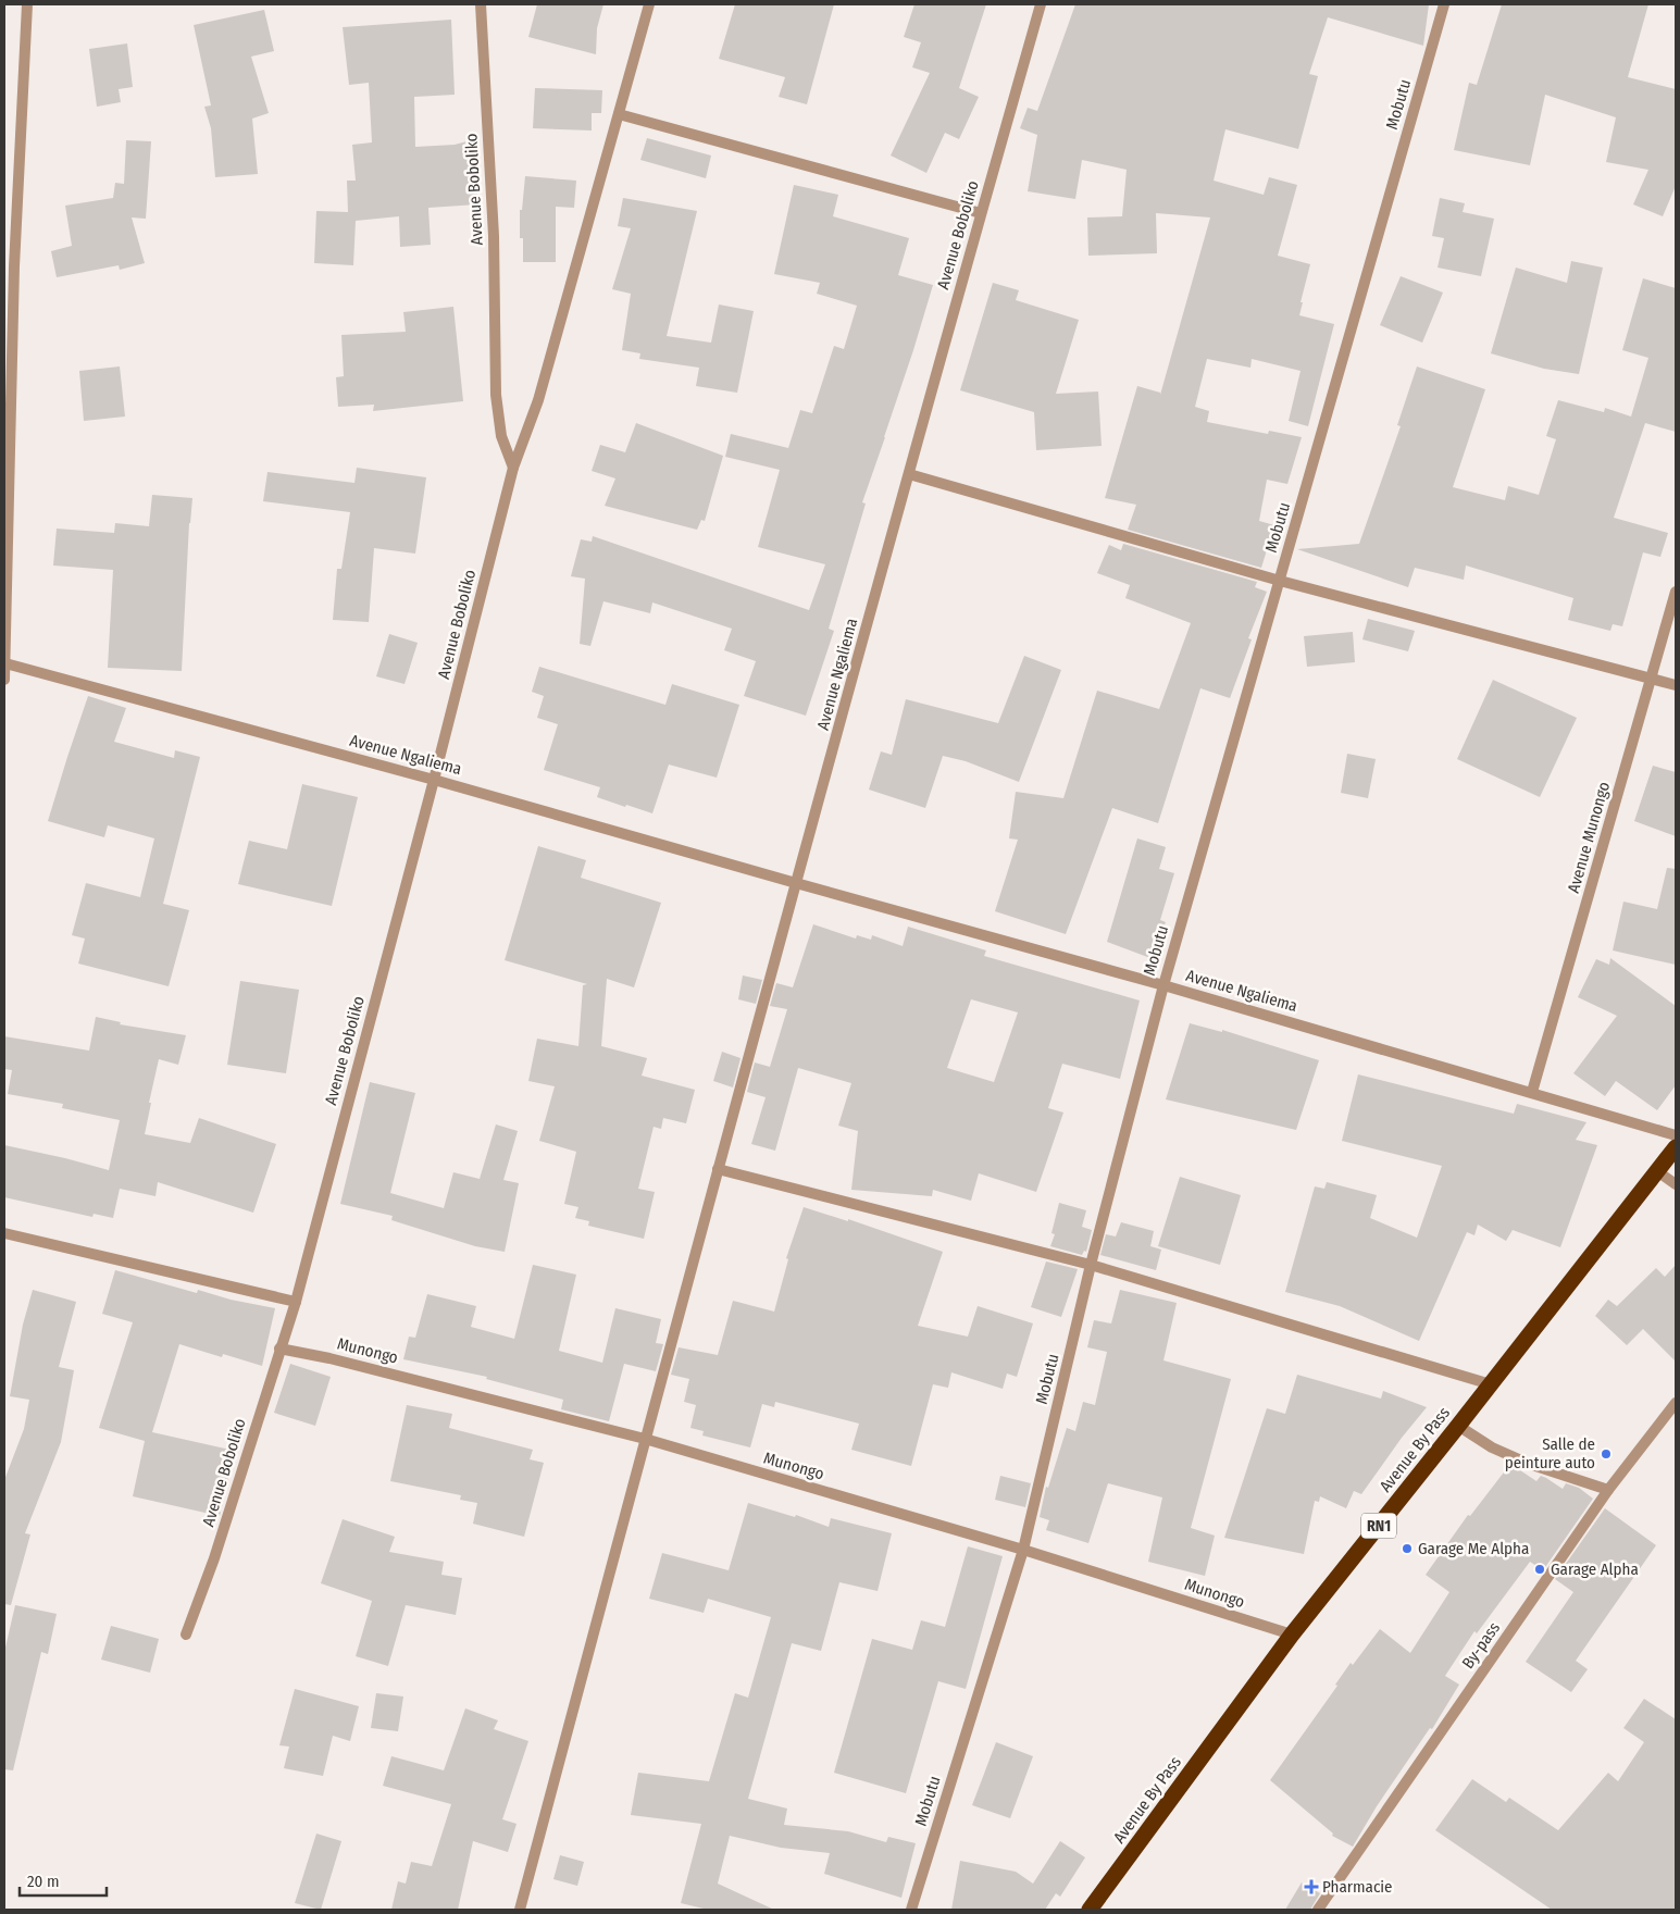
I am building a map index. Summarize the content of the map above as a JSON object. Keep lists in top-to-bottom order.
{
  "streets": {
    "highway": ["Avenue By Pass", "RN1"],
    "street": [
      "Mobutu",
      "Avenue Boboliko",
      "Avenue Ngaliema",
      "Avenue Munongo",
      "Munongo",
      "By-pass"
    ]
  },
  "crossings": [
    ["Mobutu", "Avenue Ngaliema"],
    ["Mobutu", "Munongo"],
    ["Avenue Boboliko", "Avenue Ngaliema"],
    ["Avenue Boboliko", "Munongo"],
    ["Avenue Ngaliema", "Avenue Munongo"],
    ["Munongo", "Avenue By Pass"]
  ],
  "places": {
    "other": ["Salle de peinture auto", "Garage Me Alpha", "Garage Alpha"],
    "health": ["Pharmacie"]
  },
  "scale_bar": "20 m"
}
